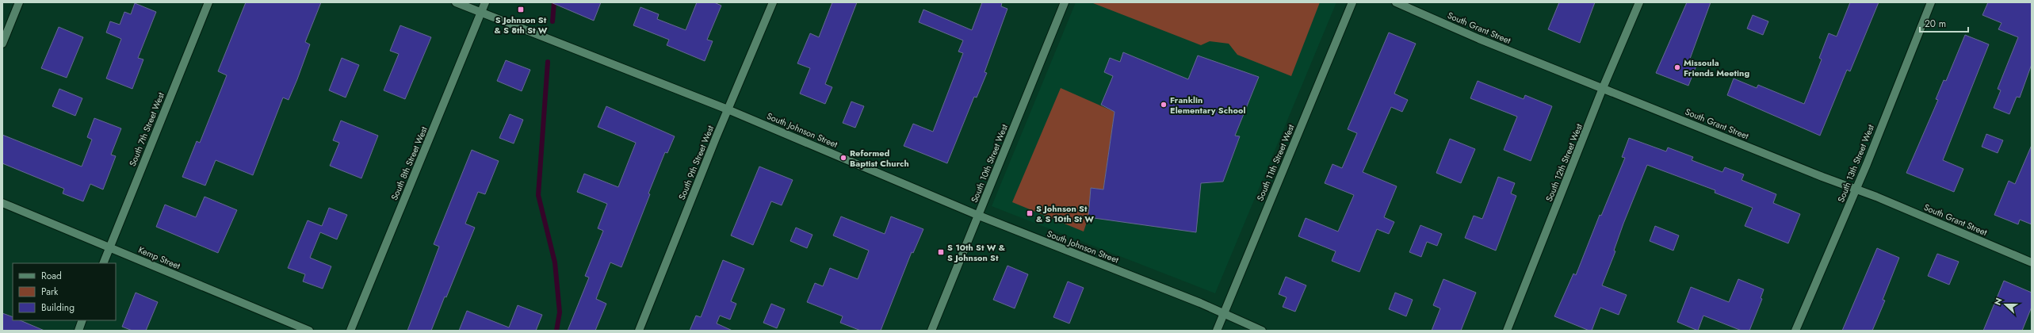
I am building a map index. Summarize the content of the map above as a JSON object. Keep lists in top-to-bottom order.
{
  "streets": {
    "street": [
      "South Grant Street",
      "South 7th Street West",
      "South Johnson Street",
      "South 9th Street West",
      "South 11th Street West",
      "South 12th Street West",
      "South 8th Street West",
      "South 10th Street West",
      "South 13th Street West",
      "Kemp Street"
    ]
  },
  "crossings": [
    ["South Grant Street", "South 12th Street West"],
    ["South Grant Street", "South 13th Street West"],
    ["South 7th Street West", "Kemp Street"],
    ["South Johnson Street", "South 9th Street West"],
    ["South Johnson Street", "South 11th Street West"],
    ["South Johnson Street", "South 8th Street West"],
    ["South Johnson Street", "South 10th Street West"]
  ],
  "places": {
    "transit": ["S Johnson St & S 8th St W", "S Johnson St & S 10th St W", "S 10th St W & S Johnson St"],
    "other": ["Missoula Friends Meeting", "Franklin Elementary School", "Reformed Baptist Church"]
  },
  "legend": ["Road", "Park", "Building"],
  "scale_bar": "20 m",
  "north": "left"
}
